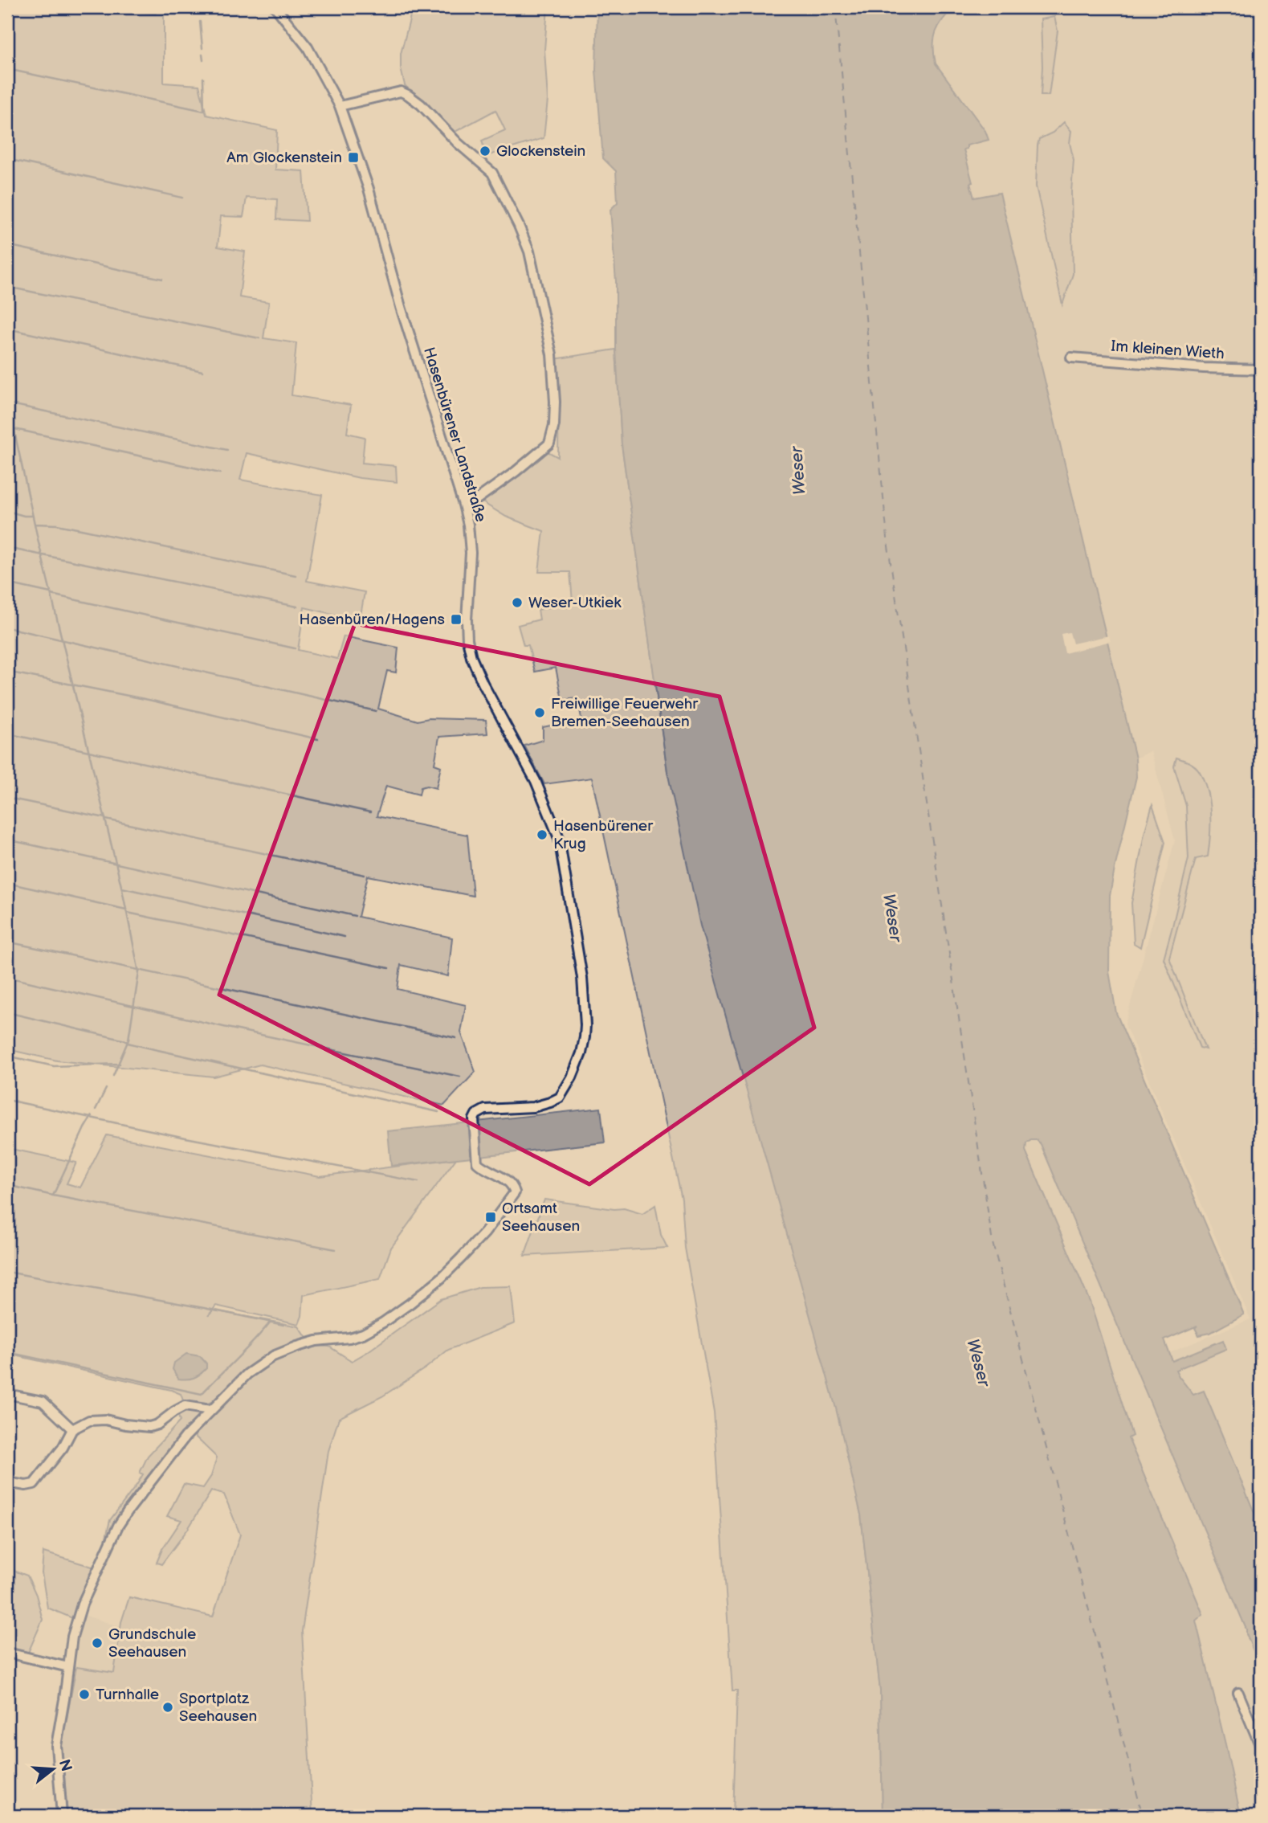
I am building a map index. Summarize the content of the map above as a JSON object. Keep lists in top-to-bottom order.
{
  "streets": {
    "street": ["Im kleinen Wieth", "Hasenbürener Landstraße"]
  },
  "water": ["Weser"],
  "places": {
    "other": [
      "Glockenstein",
      "Weser-Utkiek",
      "Freiwillige Feuerwehr Bremen-Seehausen",
      "Hasenbürener Krug",
      "Grundschule Seehausen",
      "Turnhalle",
      "Sportplatz Seehausen"
    ],
    "transit": ["Am Glockenstein", "Hasenbüren/Hagens", "Ortsamt Seehausen"]
  },
  "north": "right"
}
